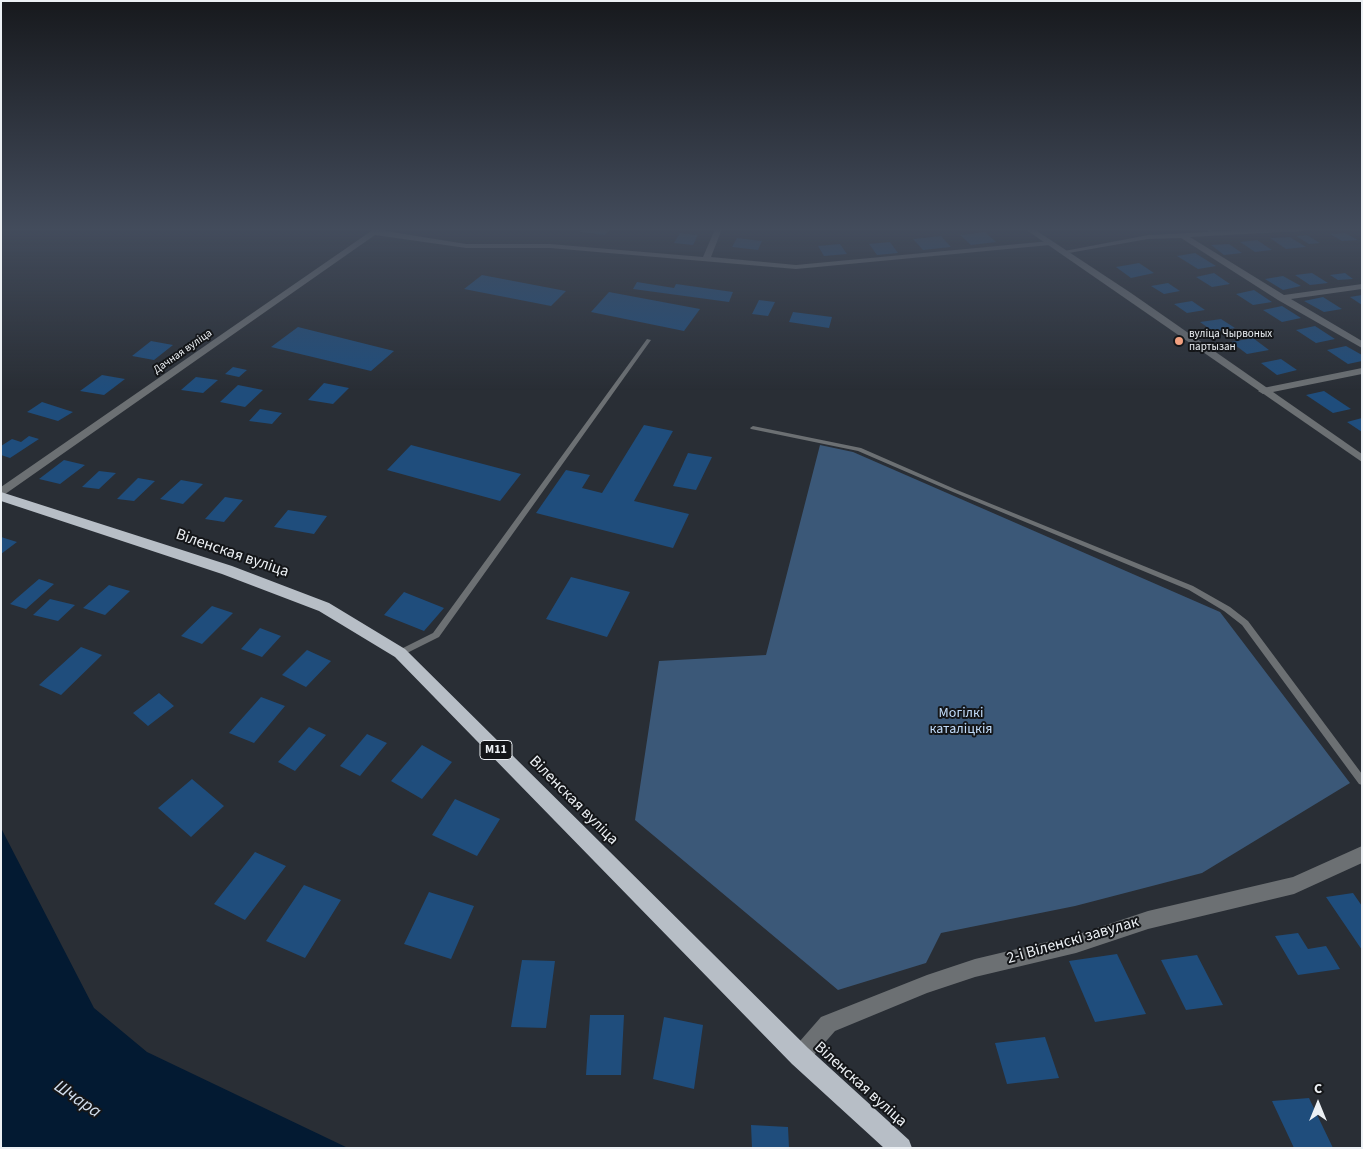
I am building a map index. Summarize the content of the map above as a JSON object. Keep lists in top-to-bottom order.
{
  "streets": {
    "highway": ["Віленская вуліца", "М11"],
    "street": ["Дачная вуліца", "2-і Віленскі завулак"]
  },
  "crossings": [
    ["Дачная вуліца", "Віленская вуліца"],
    ["Віленская вуліца", "2-і Віленскі завулак"]
  ],
  "water": ["Шчара"],
  "parks": ["Могілкі каталіцкія"],
  "places": ["вуліца Чырвоных партызан"],
  "north": "top"
}
